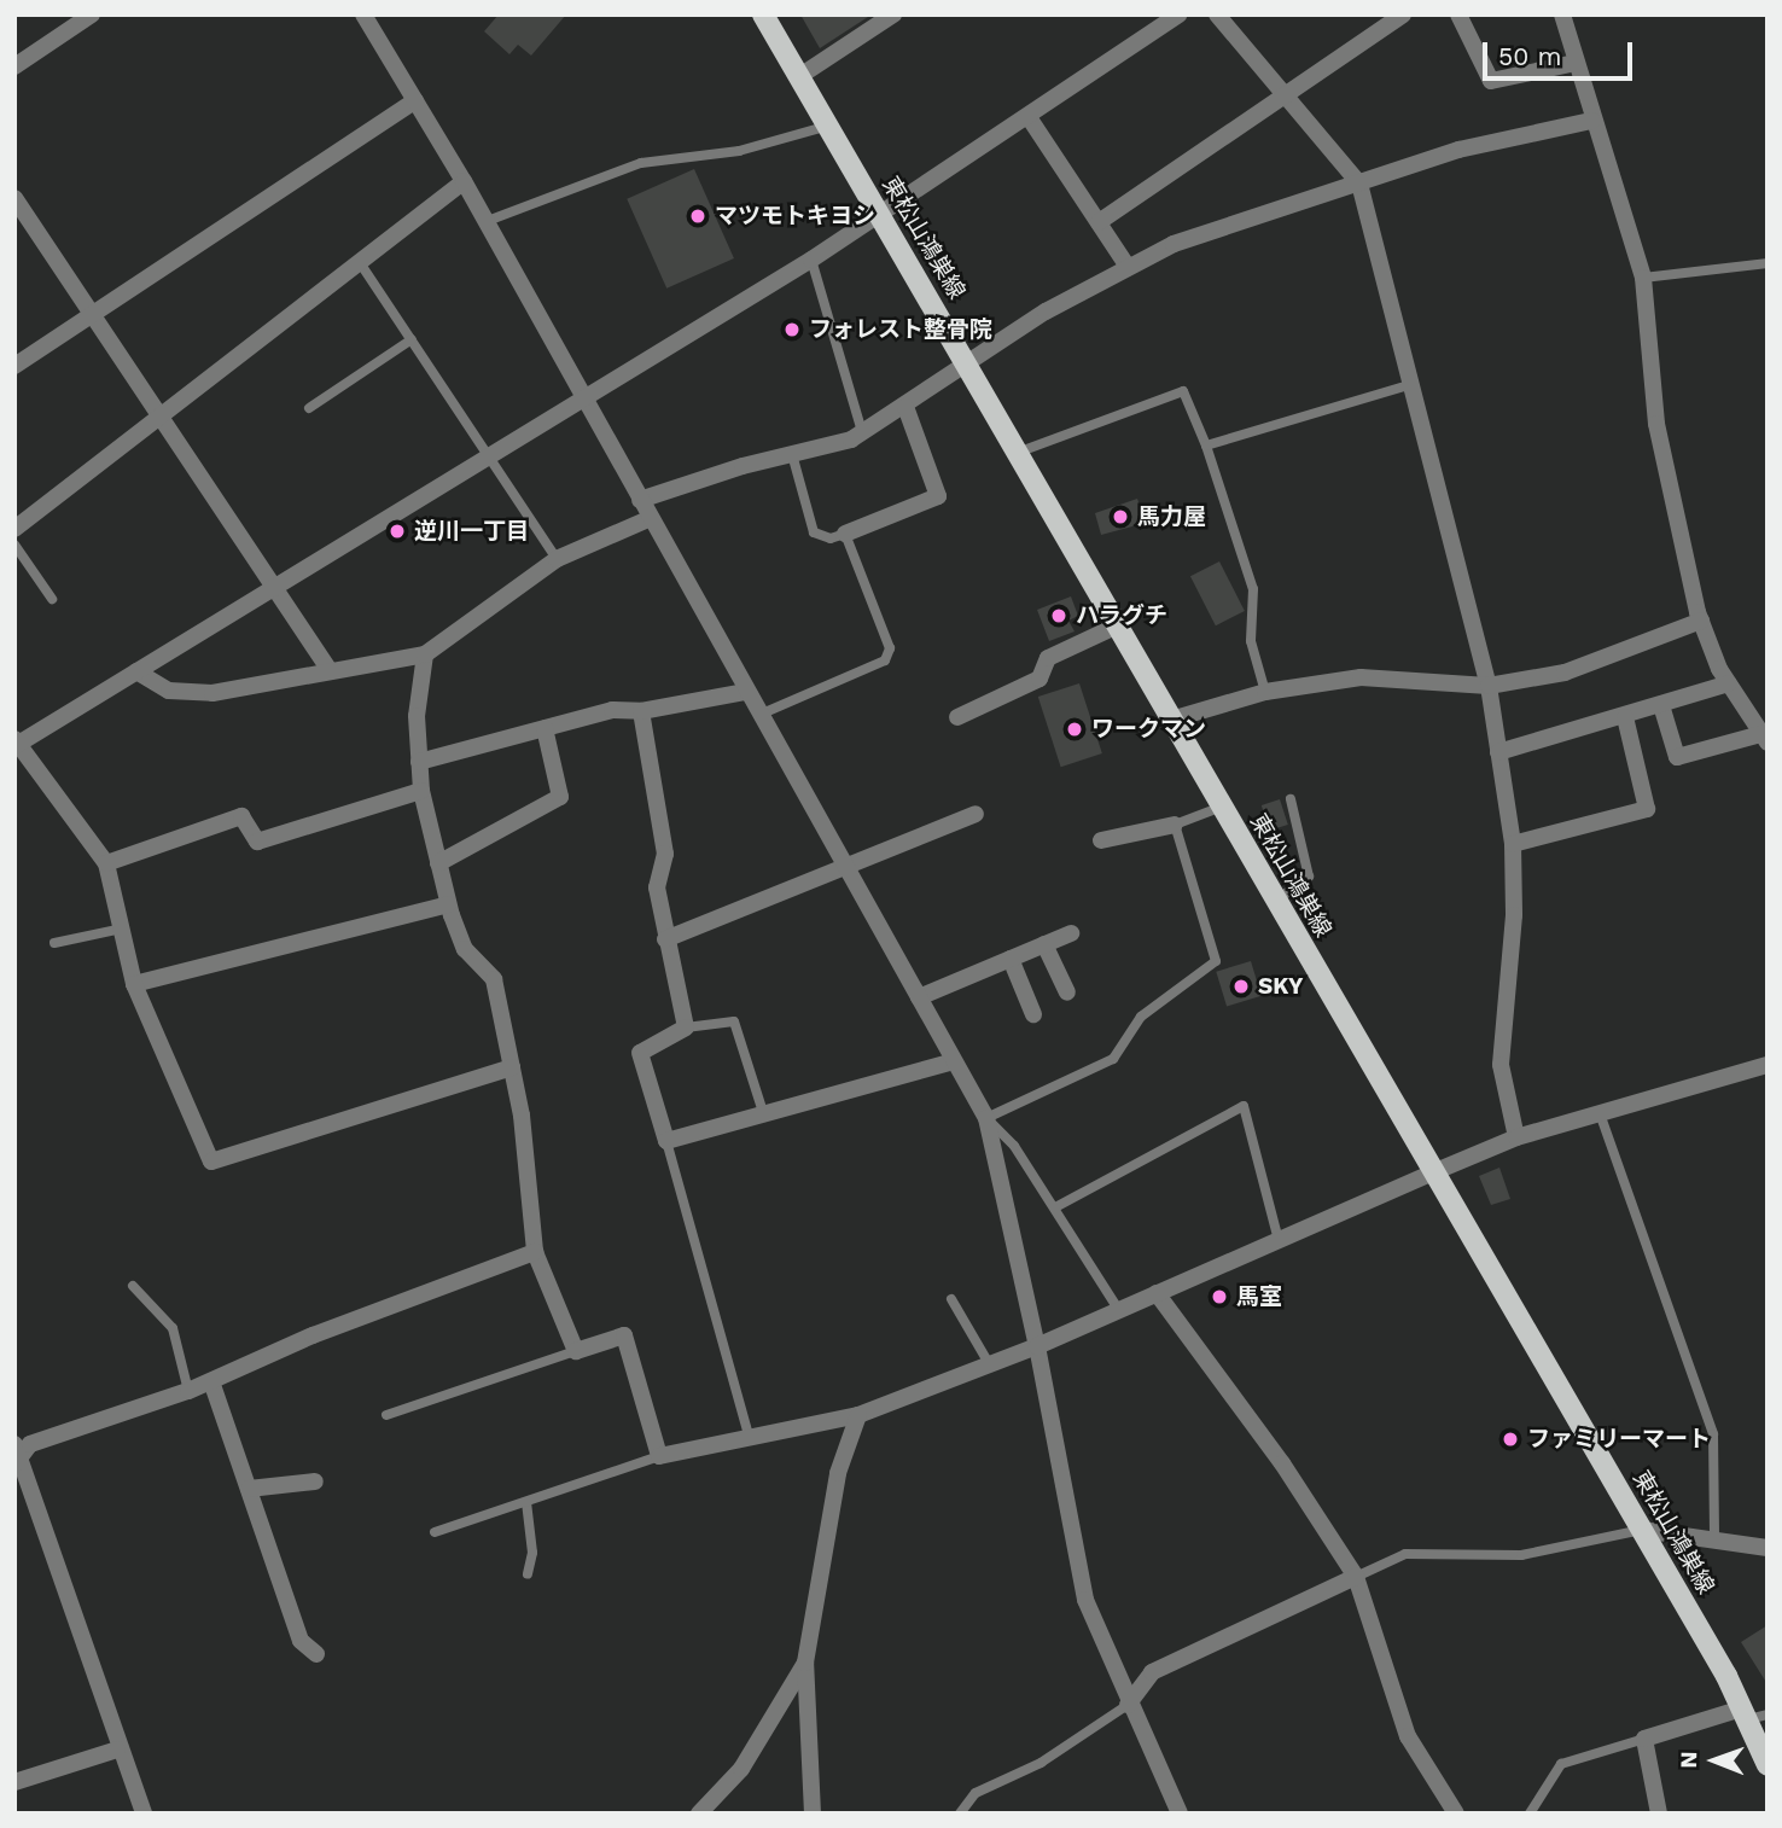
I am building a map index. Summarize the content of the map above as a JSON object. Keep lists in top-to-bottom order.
{
  "streets": {
    "main road": ["東松山鴻巣線"]
  },
  "places": [
    "マツモトキヨシ",
    "フォレスト整骨院",
    "馬力屋",
    "逆川一丁目",
    "ハラグチ",
    "ワークマン",
    "SKY",
    "馬室",
    "ファミリーマート"
  ],
  "scale_bar": "50 m",
  "north": "left"
}
